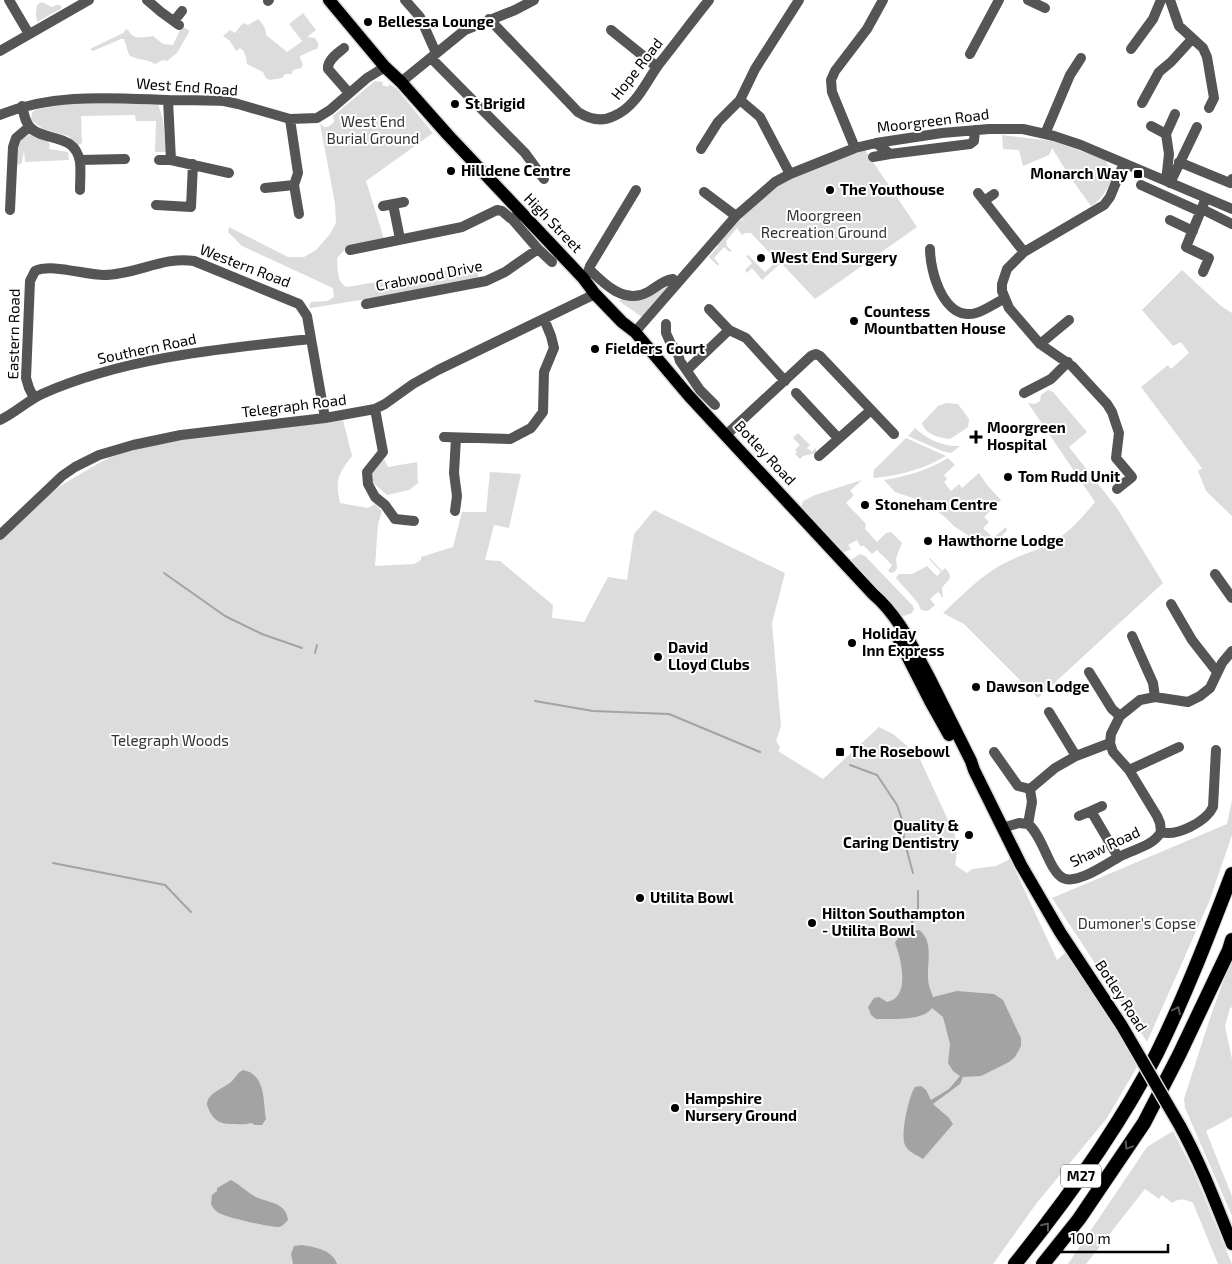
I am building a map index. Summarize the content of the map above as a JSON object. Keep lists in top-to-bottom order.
{
  "streets": {
    "highway": ["M27"],
    "main road": ["High Street", "Botley Road"],
    "street": [
      "Hope Road",
      "West End Road",
      "Moorgreen Road",
      "Western Road",
      "Crabwood Drive",
      "Eastern Road",
      "Southern Road",
      "Telegraph Road",
      "Shaw Road"
    ]
  },
  "crossings": [
    ["West End Road", "High Street"],
    ["Moorgreen Road", "High Street"],
    ["Moorgreen Road", "Botley Road"],
    ["High Street", "Telegraph Road"],
    ["High Street", "Botley Road"],
    ["Western Road", "Eastern Road"],
    ["Western Road", "Southern Road"],
    ["Western Road", "Telegraph Road"],
    ["Eastern Road", "Southern Road"]
  ],
  "parks": [
    "West End Burial Ground",
    "Moorgreen Recreation Ground",
    "Telegraph Woods",
    "Dumoner's Copse"
  ],
  "places": {
    "other": [
      "Bellessa Lounge",
      "St Brigid",
      "Hilldene Centre",
      "The Youthouse",
      "West End Surgery",
      "Countess Mountbatten House",
      "Fielders Court",
      "Tom Rudd Unit",
      "Stoneham Centre",
      "Hawthorne Lodge",
      "Holiday Inn Express",
      "David Lloyd Clubs",
      "Dawson Lodge",
      "Quality & Caring Dentistry",
      "Utilita Bowl",
      "Hilton Southampton - Utilita Bowl",
      "Hampshire Nursery Ground"
    ],
    "transit": ["Monarch Way", "The Rosebowl"],
    "health": ["Moorgreen Hospital"]
  },
  "scale_bar": "100 m"
}
